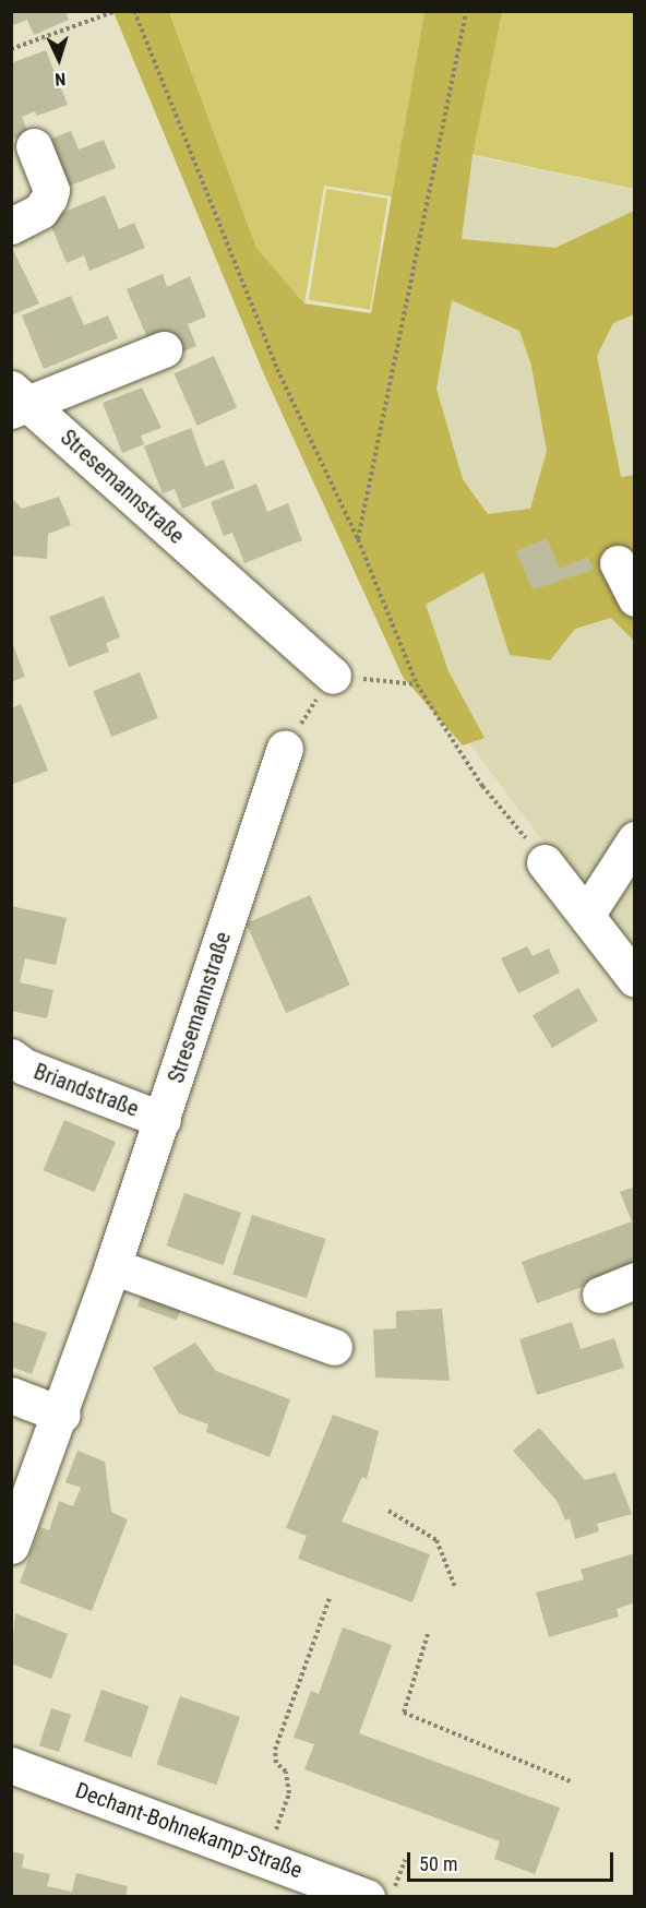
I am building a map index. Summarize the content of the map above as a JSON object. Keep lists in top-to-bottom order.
{
  "streets": {
    "street": ["Stresemannstraße", "Briandstraße", "Dechant-Bohnekamp-Straße"]
  },
  "crossings": [
    ["Stresemannstraße", "Briandstraße"]
  ],
  "scale_bar": "50 m",
  "north": "bottom"
}
